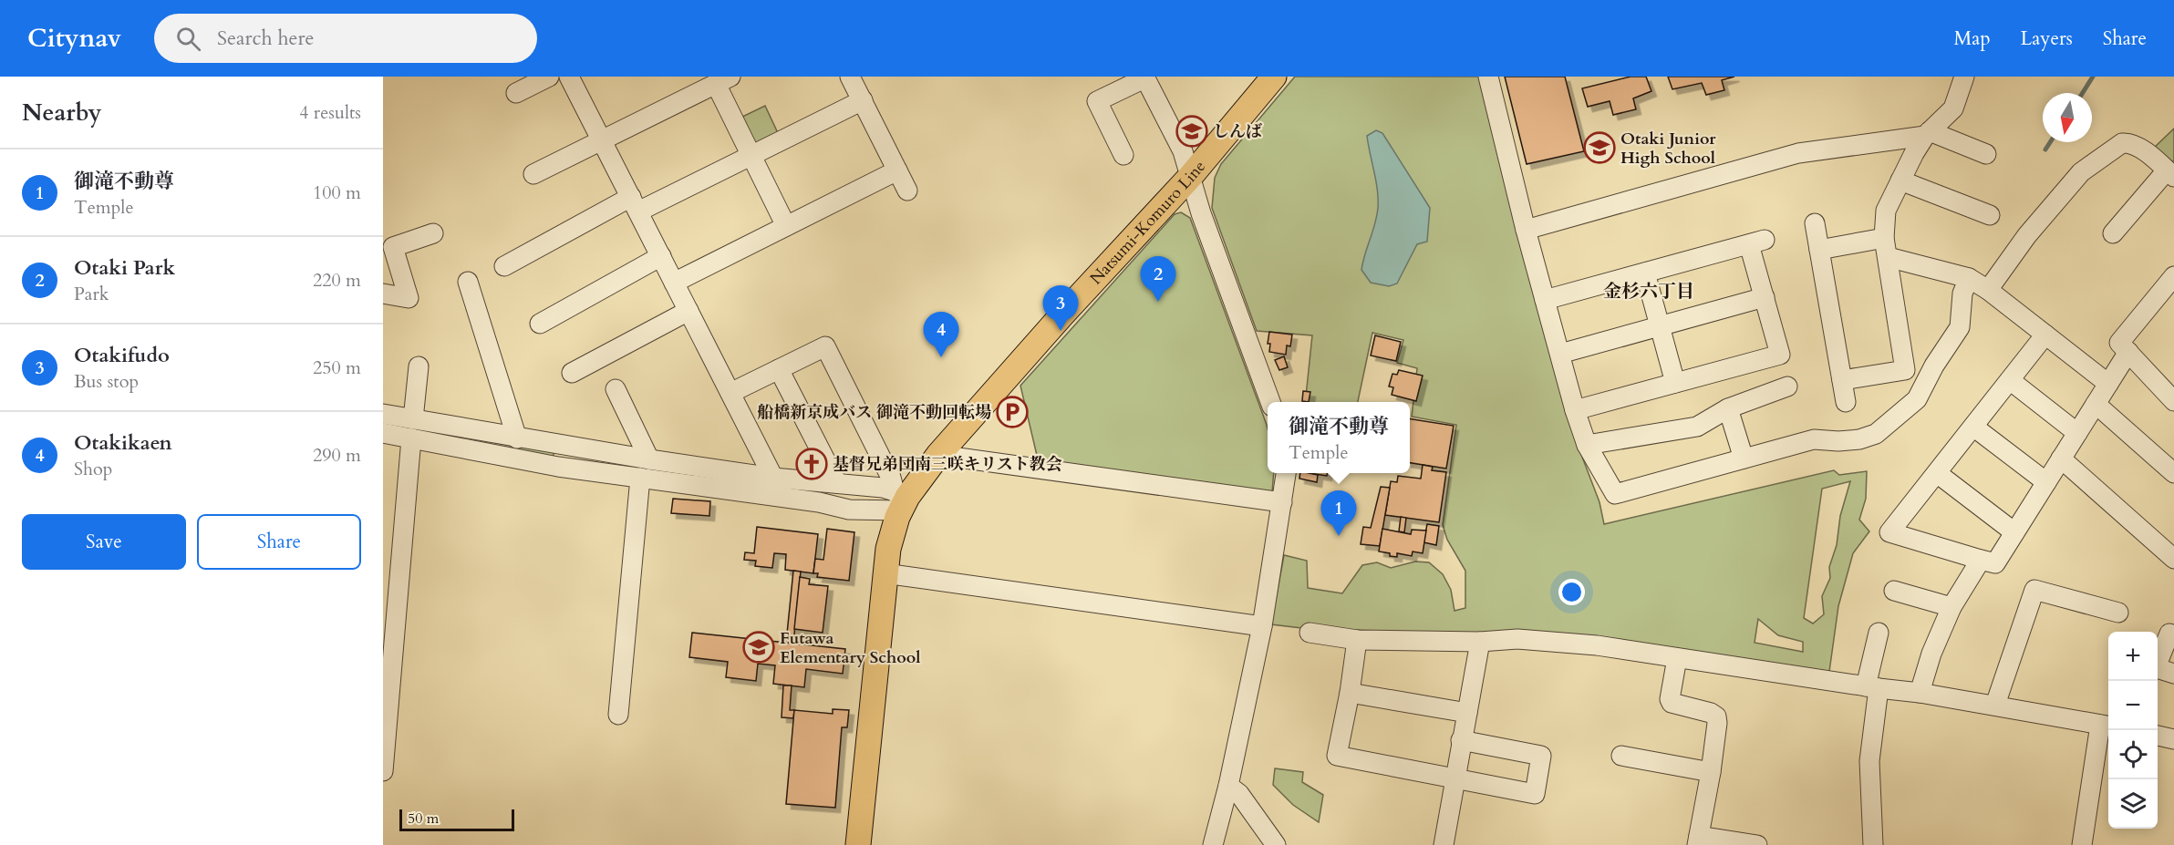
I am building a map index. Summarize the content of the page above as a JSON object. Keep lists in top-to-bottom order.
{
  "streets": {
    "main road": ["Natsumi-Komuro Line"]
  },
  "districts": ["金杉六丁目"],
  "places": {
    "school or university": ["しんば", "Otaki Junior High School", "Futawa Elementary School"],
    "parking": ["船橋新京成バス 御滝不動回転場"],
    "church": ["基督兄弟団南三咲キリスト教会"]
  },
  "scale_bar": "50 m",
  "north": "bottom",
  "page": {
    "header": "Citynav",
    "search": "Search here",
    "nav": ["Map", "Layers", "Share"],
    "heading": ["Nearby", "4 results"],
    "list": [
      {
        "mark": "1",
        "name": "御滝不動尊",
        "note": "Temple",
        "value": "100 m"
      },
      {
        "mark": "2",
        "name": "Otaki Park",
        "note": "Park",
        "value": "220 m"
      },
      {
        "mark": "3",
        "name": "Otakifudo",
        "note": "Bus stop",
        "value": "250 m"
      },
      {
        "mark": "4",
        "name": "Otakikaen",
        "note": "Shop",
        "value": "290 m"
      }
    ],
    "pins": [
      "2",
      "3",
      "4",
      "1"
    ],
    "popup": ["御滝不動尊", "Temple"],
    "buttons": ["Save", "Share"],
    "map_buttons": ["+", "−"],
    "scale": "50 m"
  }
}
